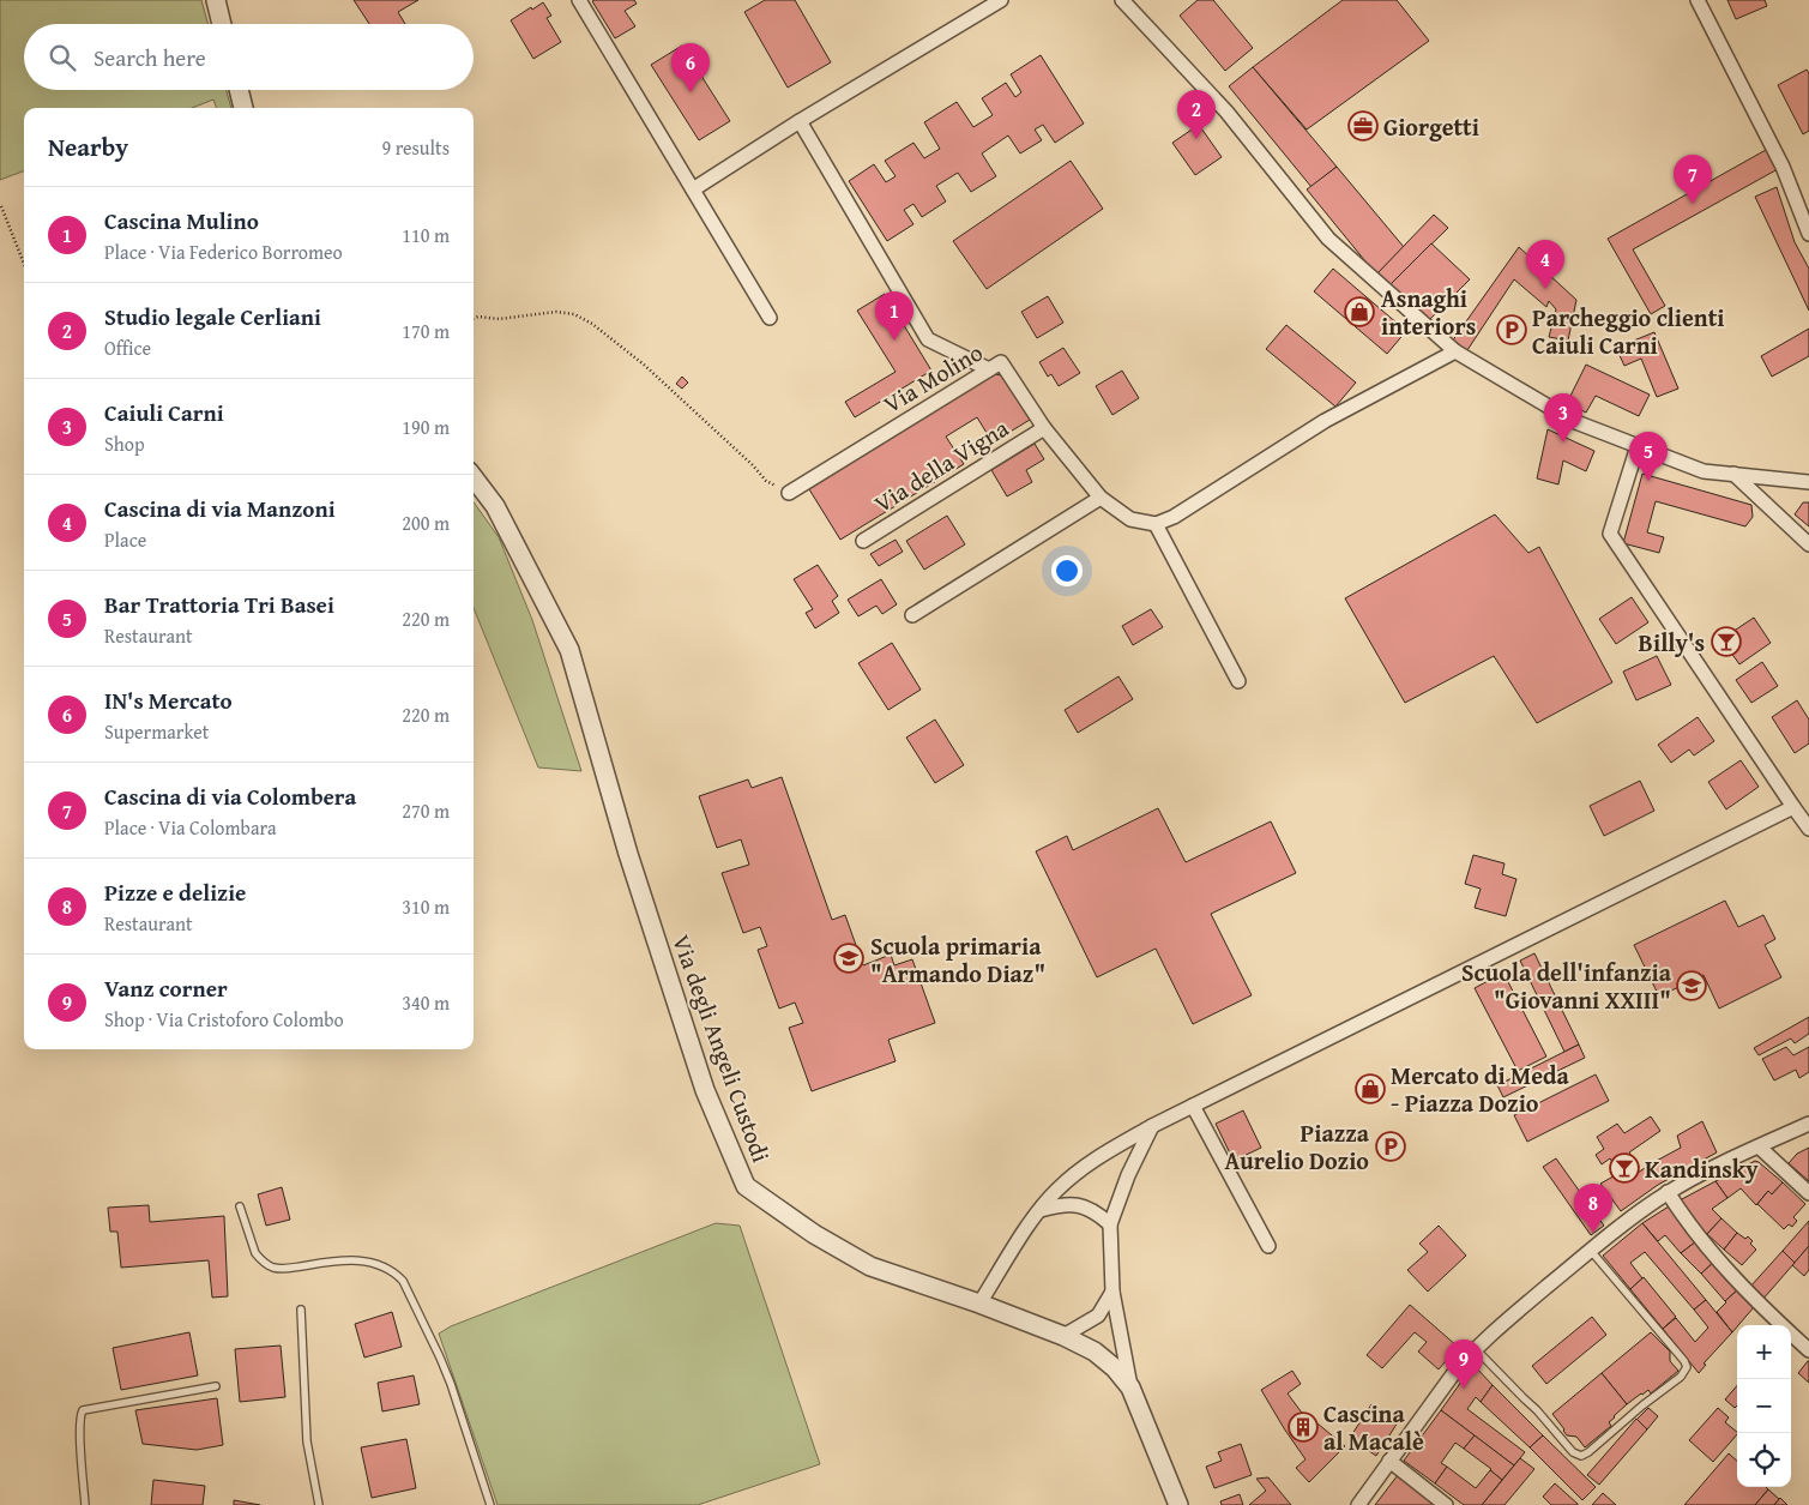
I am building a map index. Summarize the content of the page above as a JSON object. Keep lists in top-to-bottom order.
{
  "streets": {
    "street": ["Via Molino", "Via della Vigna", "Via degli Angeli Custodi"]
  },
  "crossings": [
    ["Via Molino", "Via della Vigna"]
  ],
  "places": {
    "office": ["Giorgetti"],
    "shop": ["Asnaghi interiors", "Mercato di Meda - Piazza Dozio"],
    "parking": ["Parcheggio clienti Caiuli Carni", "Piazza Aurelio Dozio"],
    "bar": ["Billy's", "Kandinsky"],
    "school or university": ["Scuola primaria \"Armando Diaz\"", "Scuola dell'infanzia \"Giovanni XXIII\""],
    "building": ["Cascina al Macalè"]
  },
  "page": {
    "search": "Search here",
    "pins": [
      "6",
      "2",
      "7",
      "4",
      "1",
      "3",
      "5",
      "8",
      "9"
    ],
    "heading": ["Nearby", "9 results"],
    "list": [
      {
        "mark": "1",
        "name": "Cascina Mulino",
        "note": "Place · Via Federico Borromeo",
        "value": "110 m"
      },
      {
        "mark": "2",
        "name": "Studio legale Cerliani",
        "note": "Office",
        "value": "170 m"
      },
      {
        "mark": "3",
        "name": "Caiuli Carni",
        "note": "Shop",
        "value": "190 m"
      },
      {
        "mark": "4",
        "name": "Cascina di via Manzoni",
        "note": "Place",
        "value": "200 m"
      },
      {
        "mark": "5",
        "name": "Bar Trattoria Tri Basei",
        "note": "Restaurant",
        "value": "220 m"
      },
      {
        "mark": "6",
        "name": "IN's Mercato",
        "note": "Supermarket",
        "value": "220 m"
      },
      {
        "mark": "7",
        "name": "Cascina di via Colombera",
        "note": "Place · Via Colombara",
        "value": "270 m"
      },
      {
        "mark": "8",
        "name": "Pizze e delizie",
        "note": "Restaurant",
        "value": "310 m"
      },
      {
        "mark": "9",
        "name": "Vanz corner",
        "note": "Shop · Via Cristoforo Colombo",
        "value": "340 m"
      }
    ],
    "map_buttons": ["+", "−"]
  }
}
